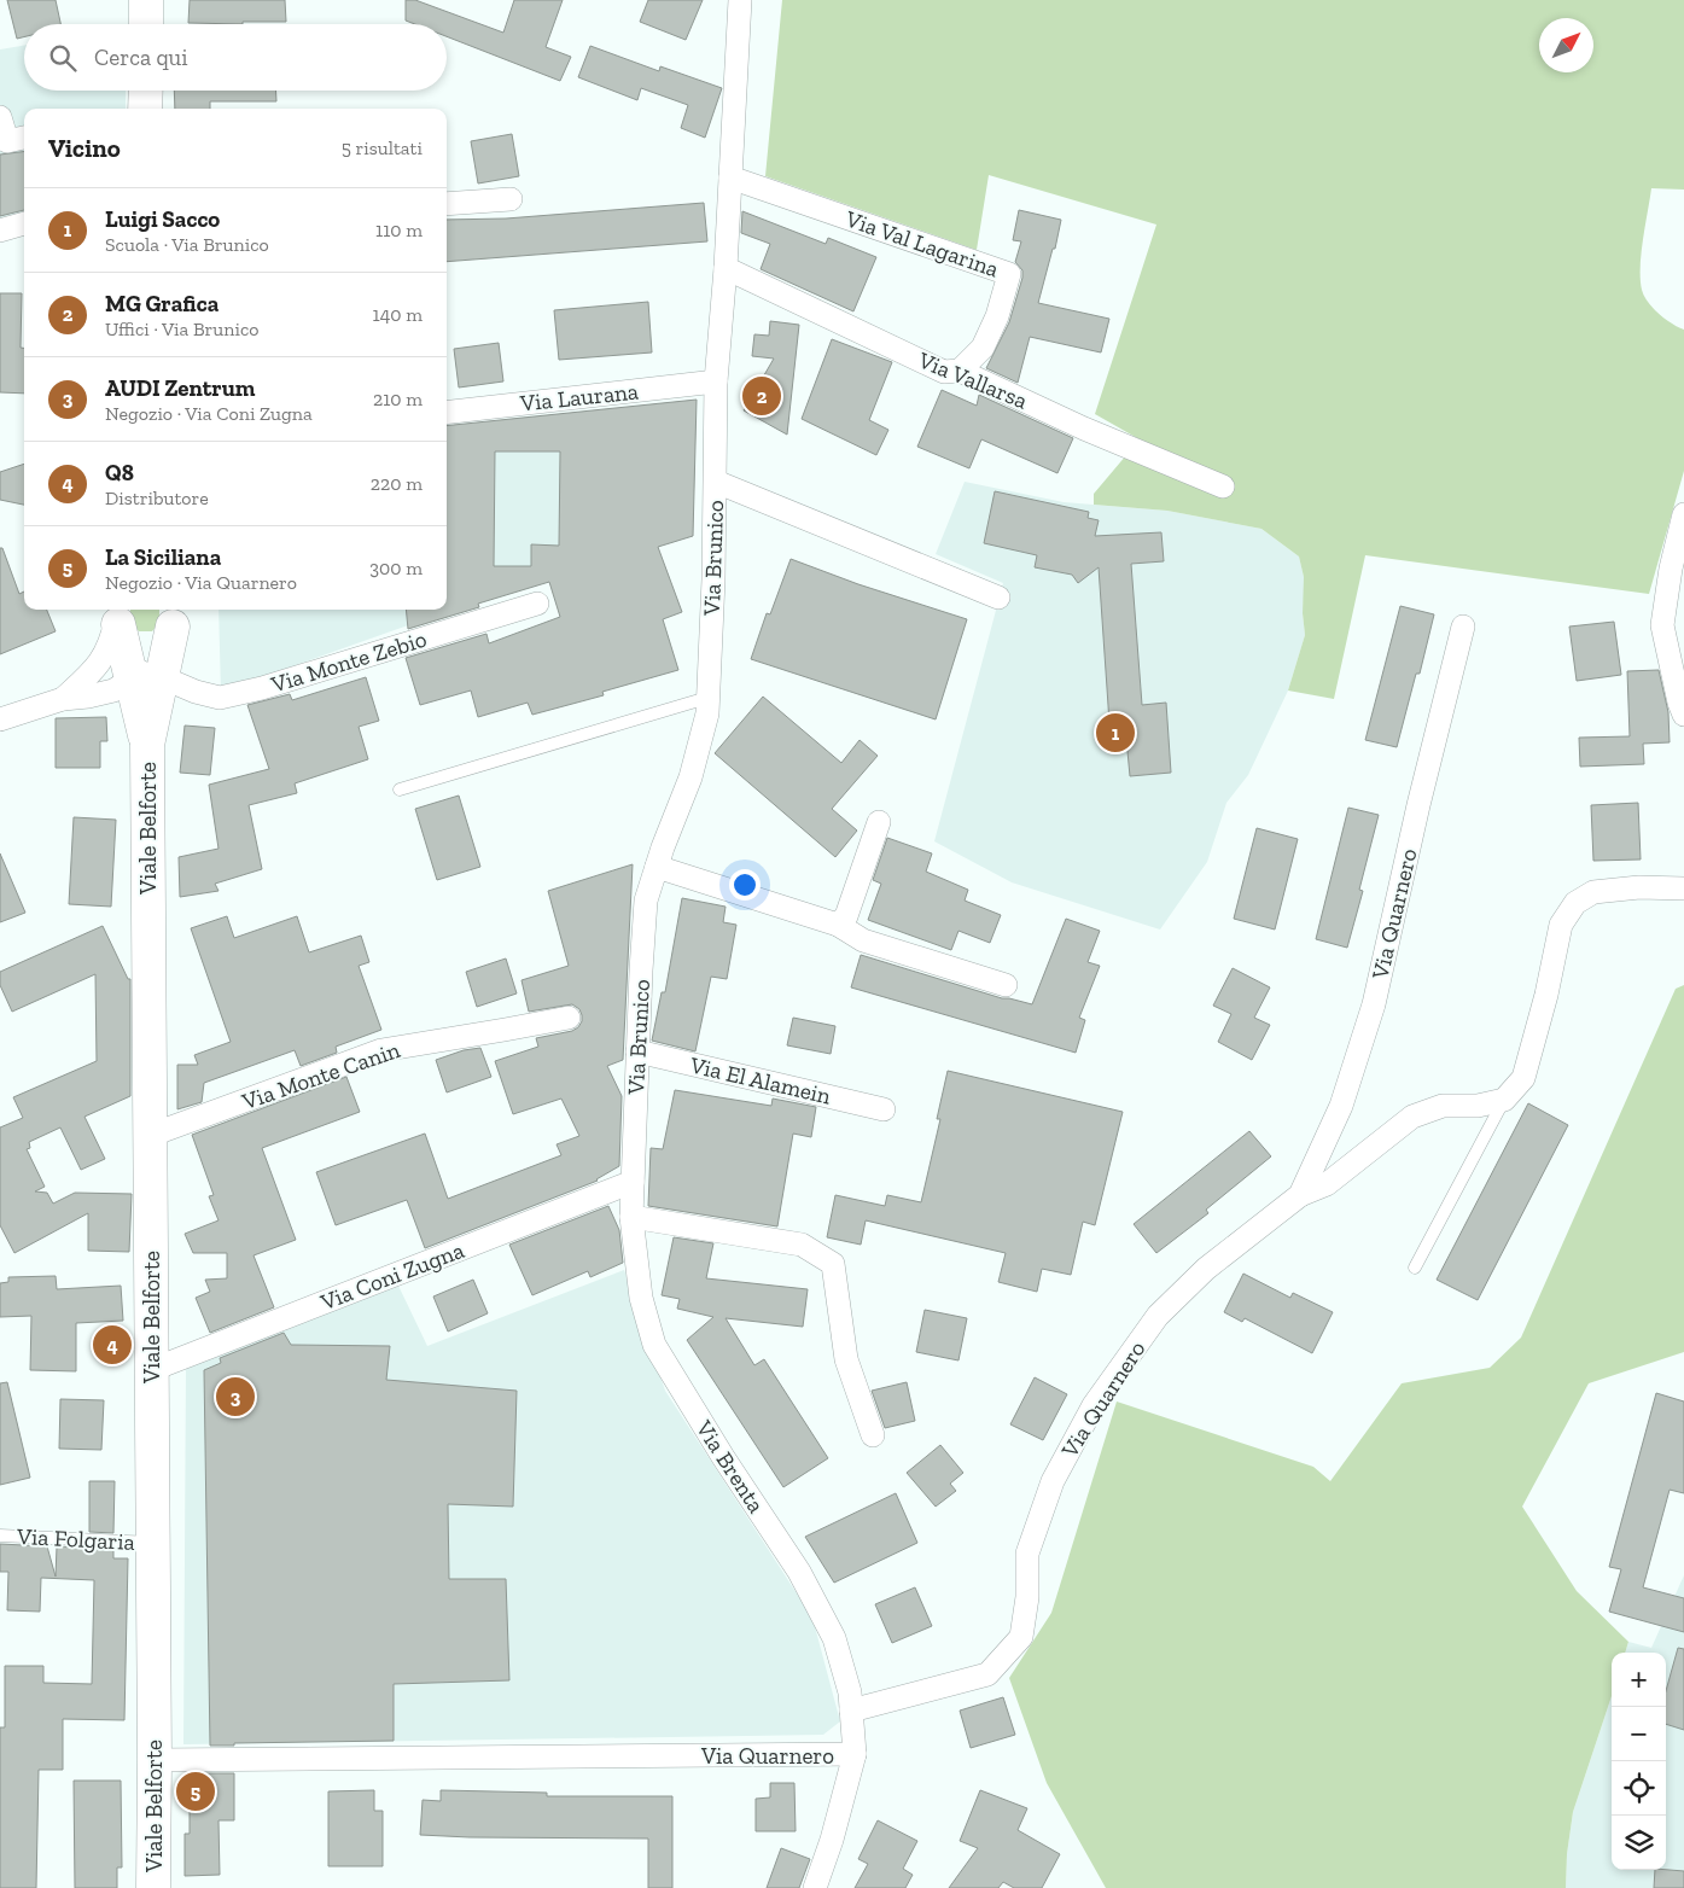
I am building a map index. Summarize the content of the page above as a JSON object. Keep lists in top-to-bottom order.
{
  "streets": {
    "main road": ["Viale Belforte"],
    "street": [
      "Via Val Lagarina",
      "Via Vallarsa",
      "Via Laurana",
      "Via Brunico",
      "Via Monte Zebio",
      "Via Quarnero",
      "Via Monte Canin",
      "Via El Alamein",
      "Via Coni Zugna",
      "Via Brenta"
    ],
    "lane": ["Via Folgaria"]
  },
  "crossings": [
    ["Via Val Lagarina", "Via Vallarsa"],
    ["Via Val Lagarina", "Via Brunico"],
    ["Via Vallarsa", "Via Brunico"],
    ["Via Laurana", "Via Brunico"],
    ["Via Brunico", "Via El Alamein"],
    ["Via Brunico", "Via Coni Zugna"],
    ["Via Brunico", "Via Brenta"],
    ["Via Monte Zebio", "Viale Belforte"],
    ["Viale Belforte", "Via Quarnero"],
    ["Viale Belforte", "Via Monte Canin"],
    ["Viale Belforte", "Via Coni Zugna"],
    ["Viale Belforte", "Via Folgaria"],
    ["Via Quarnero", "Via Brenta"]
  ],
  "north": "top right",
  "page": {
    "search": "Cerca qui",
    "heading": ["Vicino", "5 risultati"],
    "list": [
      {
        "mark": "1",
        "name": "Luigi Sacco",
        "note": "Scuola · Via Brunico",
        "value": "110 m"
      },
      {
        "mark": "2",
        "name": "MG Grafica",
        "note": "Uffici · Via Brunico",
        "value": "140 m"
      },
      {
        "mark": "3",
        "name": "AUDI Zentrum",
        "note": "Negozio · Via Coni Zugna",
        "value": "210 m"
      },
      {
        "mark": "4",
        "name": "Q8",
        "note": "Distributore",
        "value": "220 m"
      },
      {
        "mark": "5",
        "name": "La Siciliana",
        "note": "Negozio · Via Quarnero",
        "value": "300 m"
      }
    ],
    "pins": [
      "2",
      "1",
      "4",
      "3",
      "5"
    ],
    "map_buttons": ["+", "−"]
  }
}
